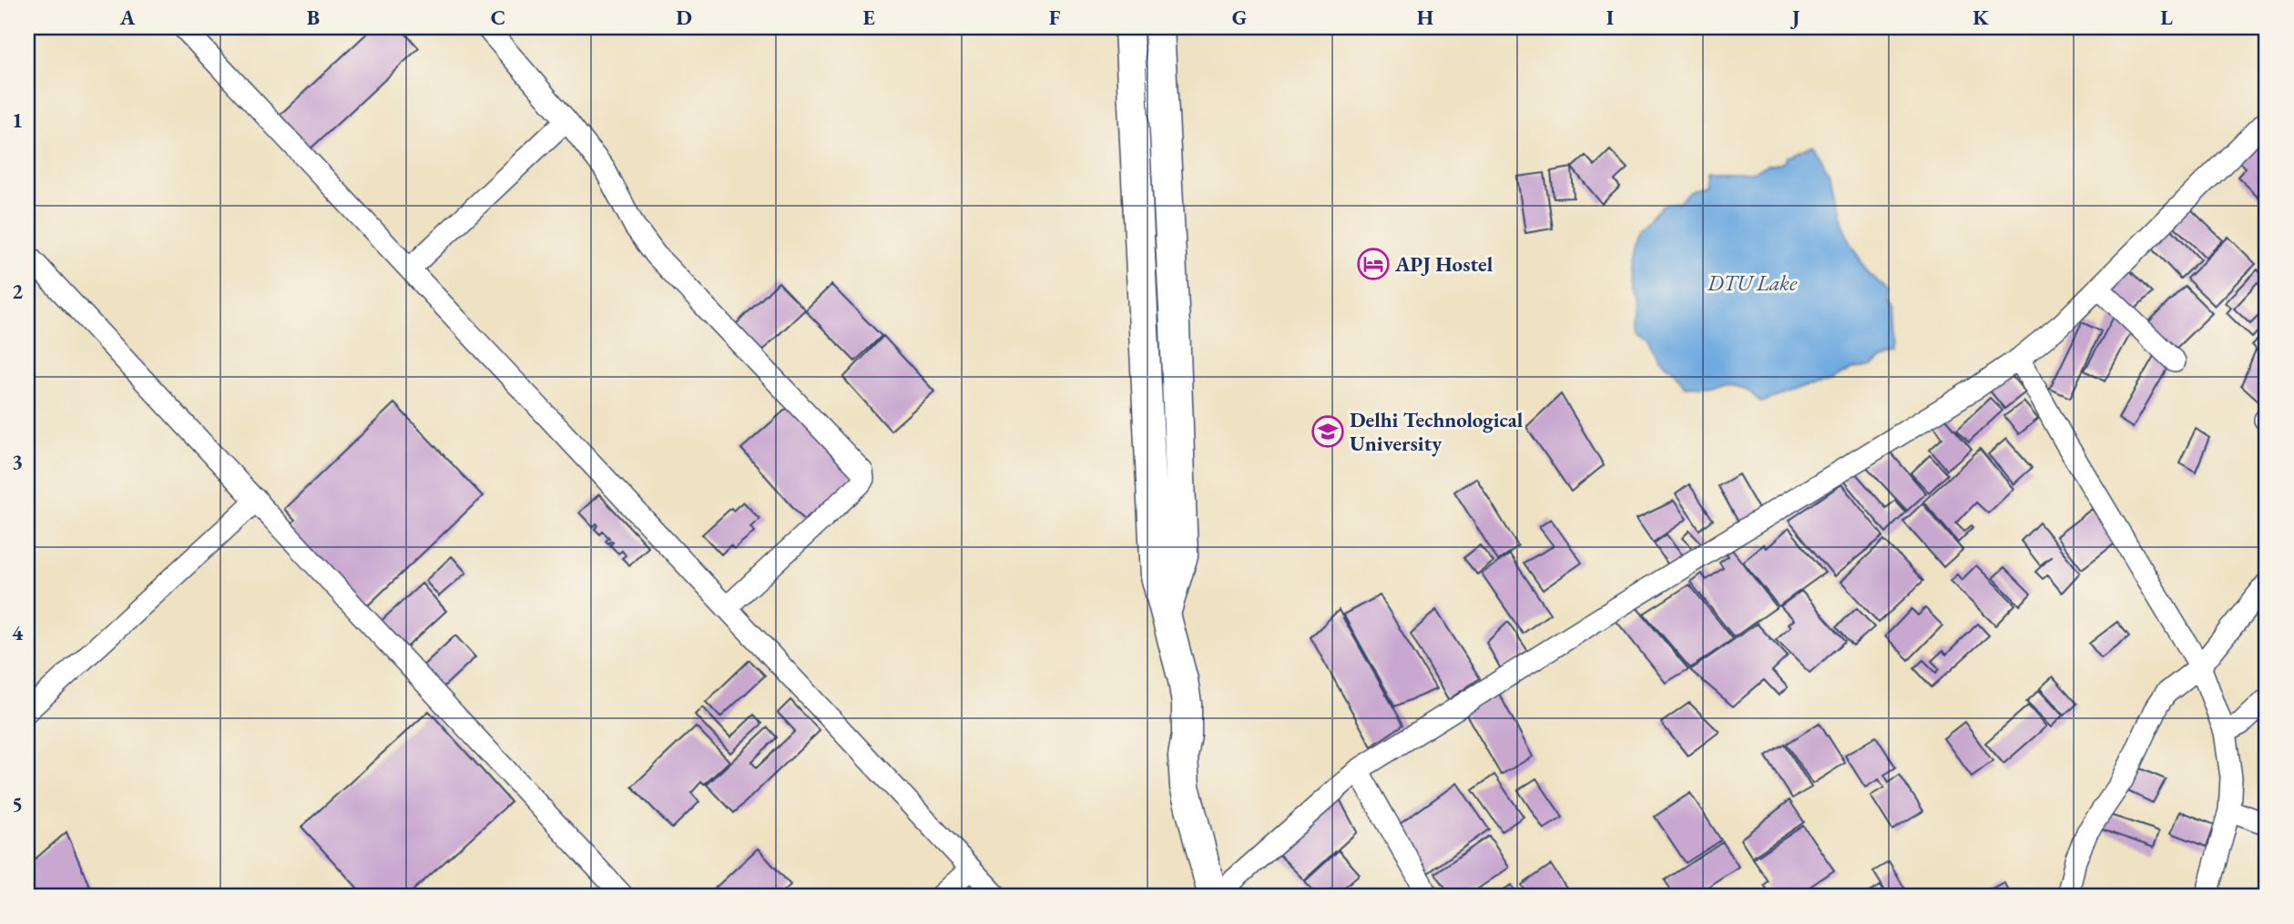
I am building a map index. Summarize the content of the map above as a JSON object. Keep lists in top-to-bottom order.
{
  "water": ["DTU Lake"],
  "places": {
    "hotel": ["APJ Hostel"],
    "school or university": ["Delhi Technological University"]
  },
  "grid": {
    "columns": [
      "A",
      "B",
      "C",
      "D",
      "E",
      "F",
      "G",
      "H",
      "I",
      "J",
      "K",
      "L"
    ],
    "rows": [
      "1",
      "2",
      "3",
      "4",
      "5"
    ]
  }
}
